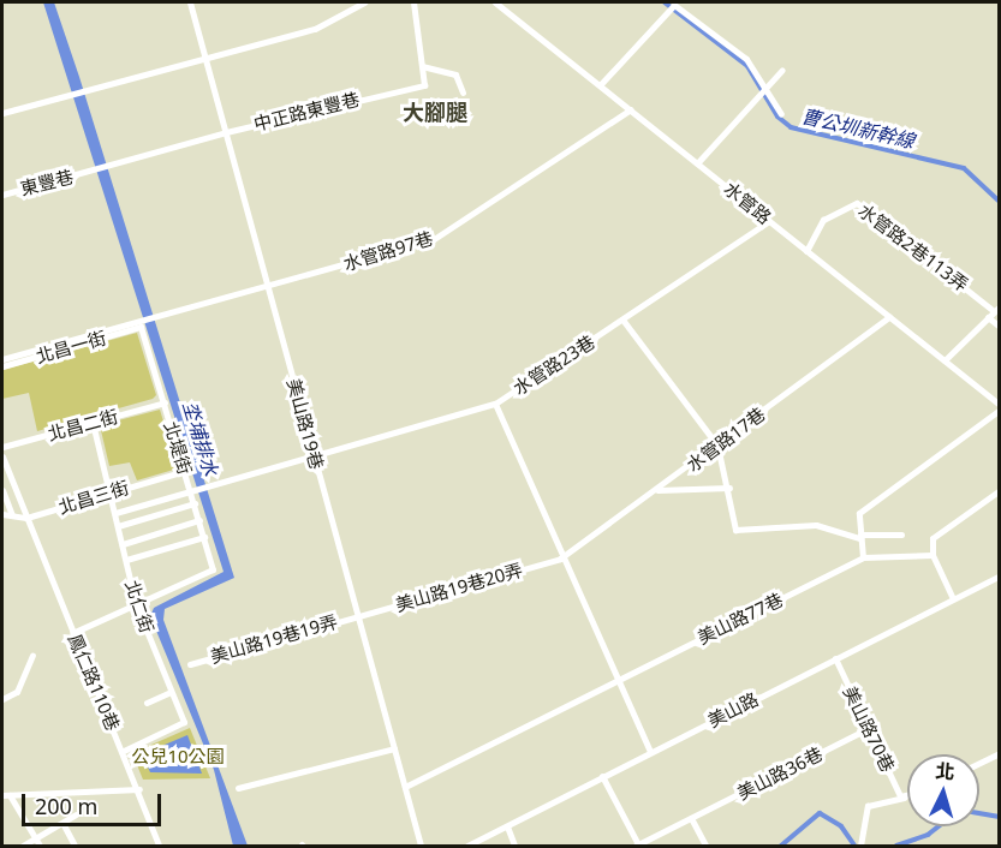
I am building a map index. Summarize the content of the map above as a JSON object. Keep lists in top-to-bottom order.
{
  "streets": {
    "street": [
      "中正路東豐巷",
      "東豐巷",
      "水管路",
      "水管路2巷113弄",
      "水管路97巷",
      "北昌一街",
      "水管路23巷",
      "美山路19巷",
      "北昌二街",
      "水管路17巷",
      "北堤街",
      "北昌三街",
      "美山路19巷20弄",
      "北仁街",
      "美山路77巷",
      "美山路19巷19弄",
      "鳳仁路110巷",
      "美山路",
      "美山路70巷",
      "美山路36巷"
    ]
  },
  "crossings": [
    ["中正路東豐巷", "東豐巷"],
    ["中正路東豐巷", "美山路19巷"],
    ["水管路", "水管路2巷113弄"],
    ["水管路", "水管路97巷"],
    ["水管路", "水管路23巷"],
    ["水管路", "水管路17巷"],
    ["水管路97巷", "北昌一街"],
    ["水管路97巷", "美山路19巷"],
    ["水管路97巷", "北堤街"],
    ["北昌一街", "北堤街"],
    ["水管路23巷", "美山路19巷"],
    ["水管路23巷", "北堤街"],
    ["水管路23巷", "北仁街"],
    ["美山路19巷", "美山路19巷20弄"],
    ["美山路19巷", "美山路77巷"],
    ["美山路19巷", "美山路19巷19弄"],
    ["北昌二街", "北堤街"],
    ["北昌二街", "北仁街"],
    ["水管路17巷", "美山路19巷20弄"],
    ["北堤街", "北昌三街"],
    ["北堤街", "北仁街"],
    ["北昌三街", "北仁街"],
    ["北昌三街", "鳳仁路110巷"],
    ["美山路19巷20弄", "美山路19巷19弄"],
    ["北仁街", "鳳仁路110巷"],
    ["美山路", "美山路70巷"],
    ["美山路", "美山路36巷"],
    ["美山路70巷", "美山路36巷"]
  ],
  "districts": ["大腳腿"],
  "water": ["曹公圳新幹線", "坔埔排水"],
  "parks": ["公兒10公園"],
  "scale_bar": "200 m",
  "north": "top"
}
